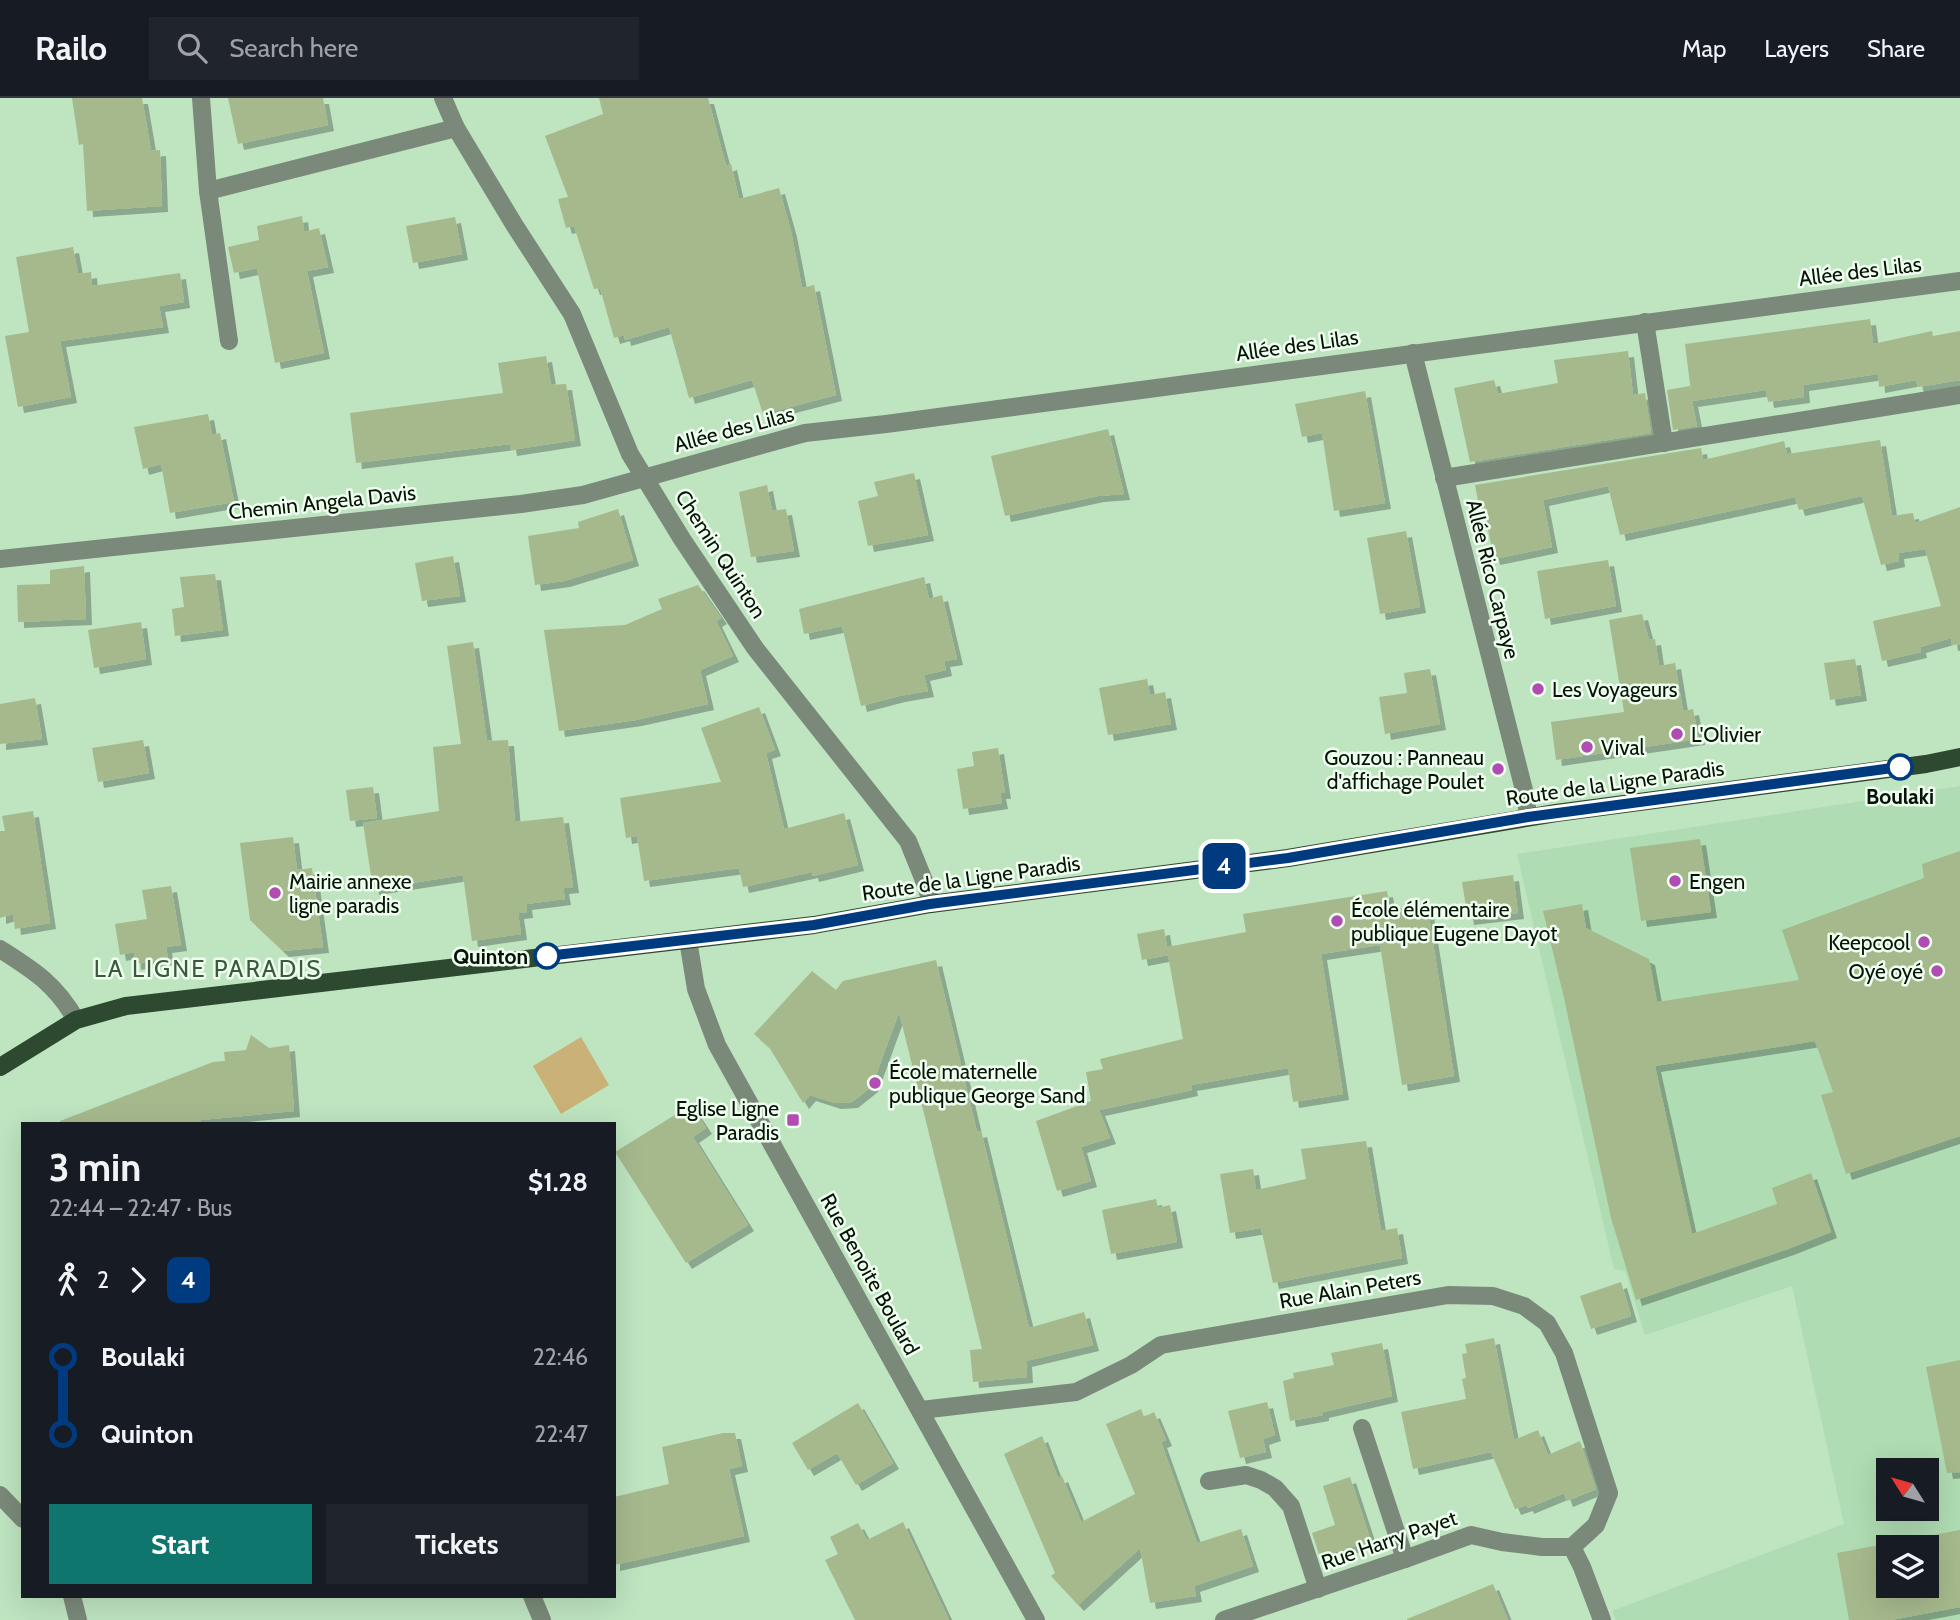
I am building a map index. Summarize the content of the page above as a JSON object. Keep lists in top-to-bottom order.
{
  "streets": {
    "main road": ["Route de la Ligne Paradis"],
    "street": [
      "Allée des Lilas",
      "Chemin Angela Davis",
      "Chemin Quinton",
      "Allée Rico Carpaye",
      "Rue Benoite Boulard",
      "Rue Alain Peters",
      "Rue Harry Payet"
    ]
  },
  "crossings": [
    ["Allée des Lilas", "Chemin Angela Davis"],
    ["Allée des Lilas", "Chemin Quinton"],
    ["Allée des Lilas", "Allée Rico Carpaye"],
    ["Chemin Angela Davis", "Chemin Quinton"],
    ["Chemin Quinton", "Route de la Ligne Paradis"],
    ["Allée Rico Carpaye", "Route de la Ligne Paradis"],
    ["Route de la Ligne Paradis", "Rue Benoite Boulard"],
    ["Rue Benoite Boulard", "Rue Alain Peters"],
    ["Rue Alain Peters", "Rue Harry Payet"]
  ],
  "districts": ["LA LIGNE PARADIS"],
  "places": {
    "other": [
      "Les Voyageurs",
      "L'Olivier",
      "Vival",
      "Boulaki",
      "Gouzou : Panneau d'affichage Poulet",
      "Engen",
      "Mairie annexe ligne paradis",
      "École élémentaire publique Eugene Dayot",
      "Keepcool",
      "Quinton",
      "Oyé oyé",
      "École maternelle publique George Sand"
    ],
    "transit": ["Eglise Ligne Paradis"]
  },
  "lines": ["bus line 4"],
  "north": "top left",
  "page": {
    "header": "Railo",
    "search": "Search here",
    "nav": ["Map", "Layers", "Share"],
    "on_map": "4",
    "heading": ["3 min", "22:44 – 22:47 · Bus", "$1.28"],
    "legs": ["2", "4"],
    "list": [
      {
        "name": "Boulaki",
        "value": "22:46"
      },
      {
        "name": "Quinton",
        "value": "22:47"
      }
    ],
    "buttons": ["Start", "Tickets"]
  }
}
